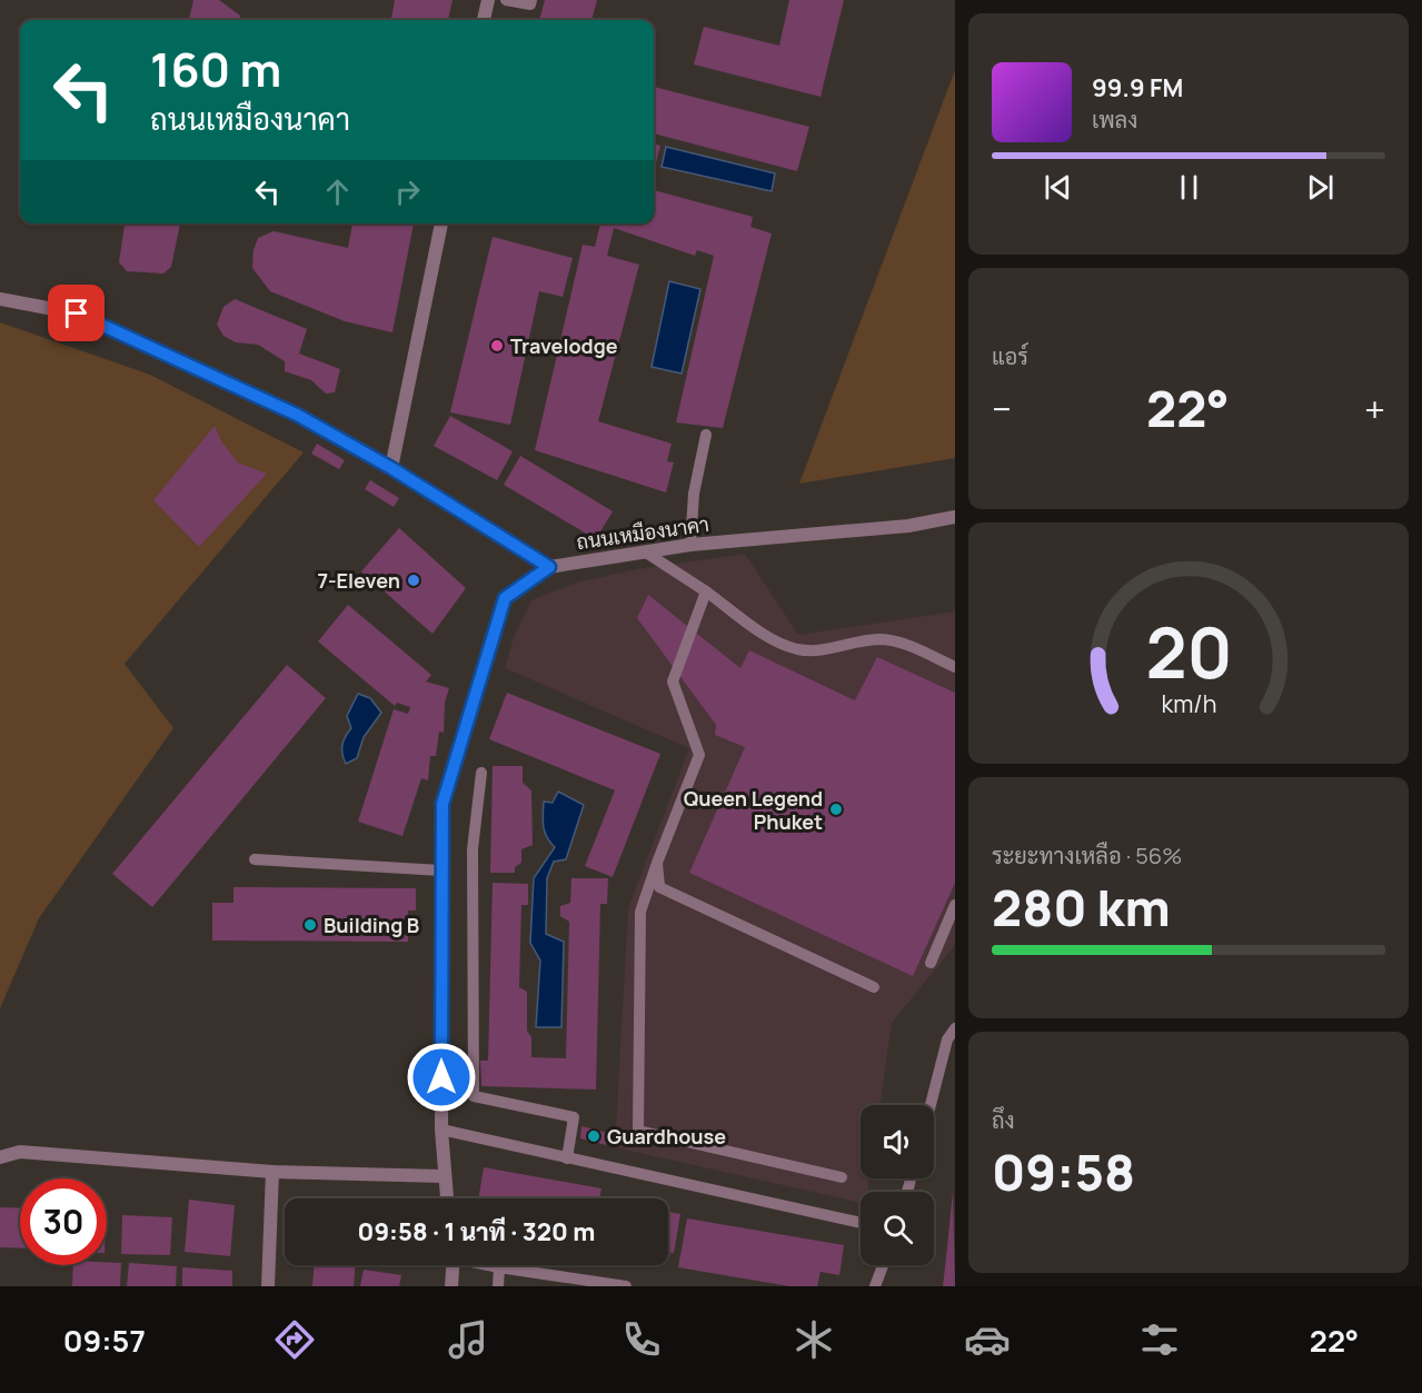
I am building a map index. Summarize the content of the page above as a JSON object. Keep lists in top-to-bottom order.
{
  "streets": {
    "street": ["ถนนเหมืองนาคา"]
  },
  "places": [
    "Travelodge",
    "7-Eleven",
    "Queen Legend Phuket",
    "Building B",
    "Guardhouse"
  ],
  "page": {
    "turn": ["160 m", "ถนนเหมืองนาคา"],
    "song": ["99.9 FM", "เพลง"],
    "tile": [
      "แอร์",
      ["ระยะทางเหลือ · 56%", "280 km"],
      ["ถึง", "09:58"]
    ],
    "heat": ["−", "22°", "+"],
    "limit": "30",
    "trip": "09:58 · 1 นาที · 320 m",
    "tabs": ["09:57", "22°"],
    "gauge": ["20", "km/h"]
  }
}
